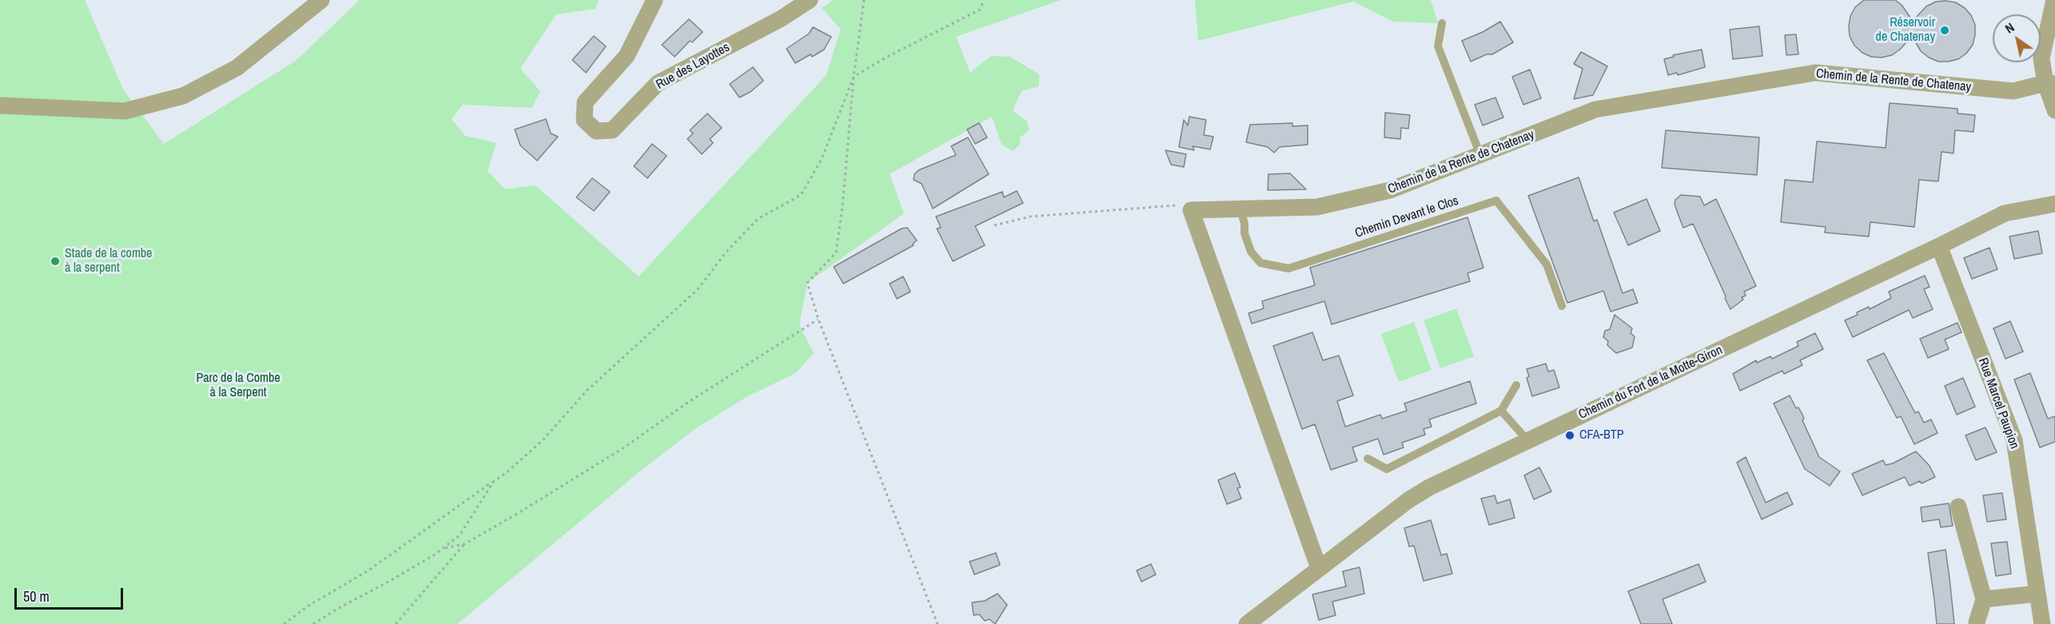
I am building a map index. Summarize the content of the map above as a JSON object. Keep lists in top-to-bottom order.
{
  "streets": {
    "street": [
      "Rue des Layottes",
      "Chemin de la Rente de Chatenay",
      "Chemin du Fort de la Motte-Giron",
      "Rue Marcel Paupion"
    ],
    "lane": ["Chemin Devant le Clos"]
  },
  "crossings": [
    ["Chemin de la Rente de Chatenay", "Chemin Devant le Clos"],
    ["Chemin du Fort de la Motte-Giron", "Rue Marcel Paupion"]
  ],
  "parks": ["Parc de la Combe à la Serpent"],
  "places": ["Réservoir de Chatenay", "Stade de la combe à la serpent", "CFA-BTP"],
  "scale_bar": "50 m",
  "north": "top left"
}
